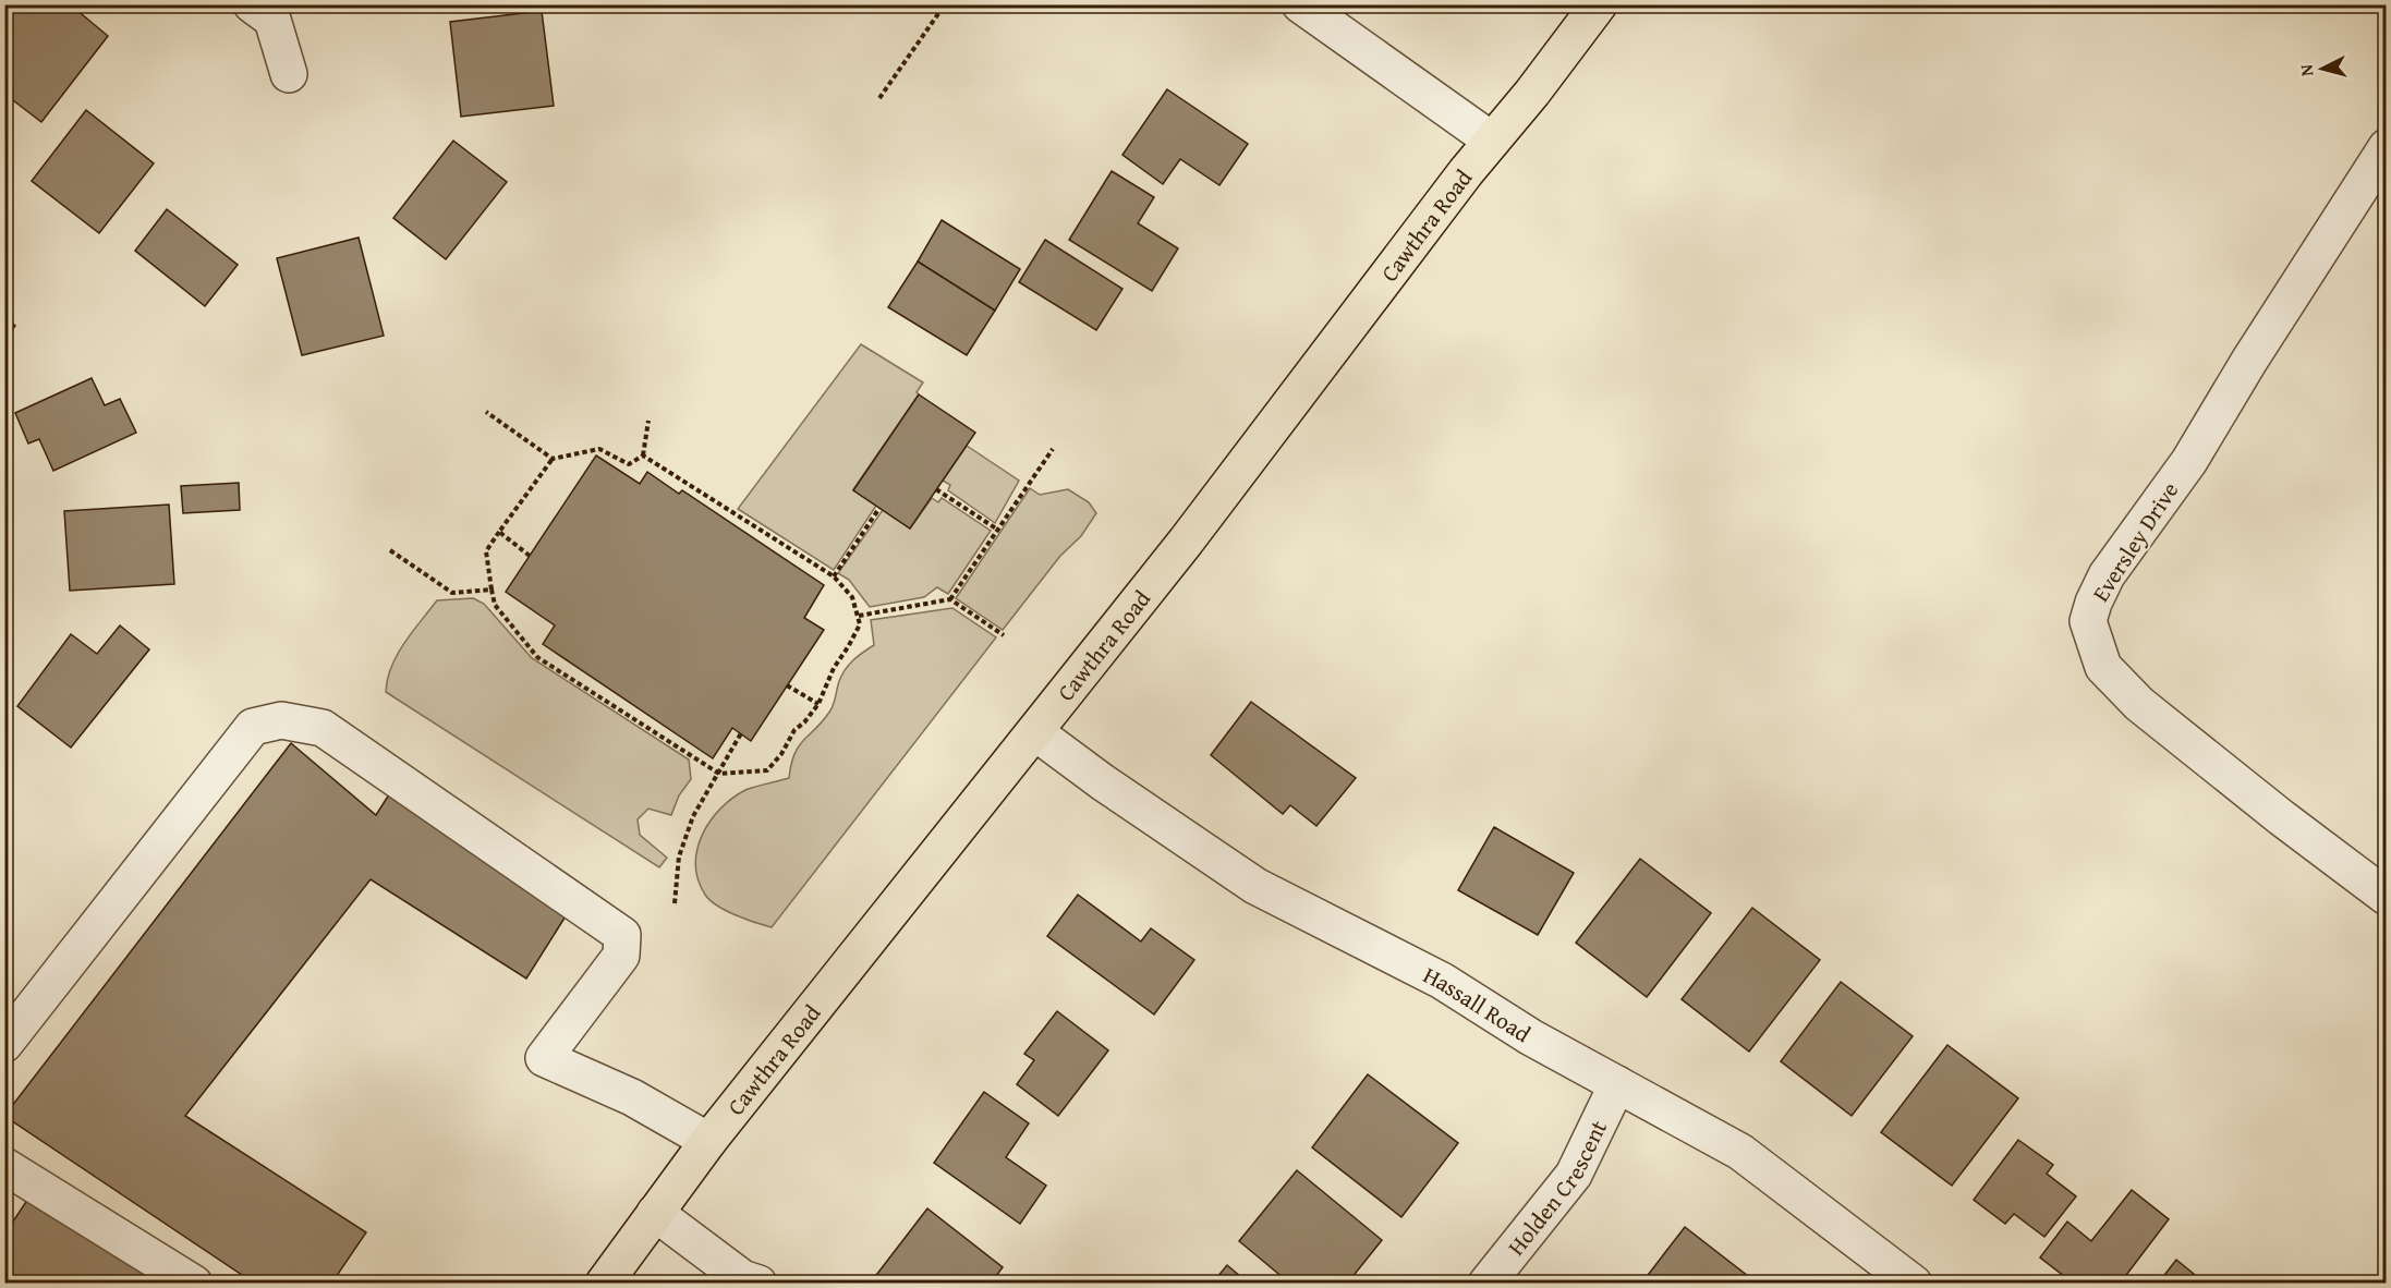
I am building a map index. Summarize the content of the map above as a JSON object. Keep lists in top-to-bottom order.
{
  "streets": {
    "main road": ["Cawthra Road"],
    "street": ["Eversley Drive", "Hassall Road", "Holden Crescent"]
  },
  "crossings": [
    ["Cawthra Road", "Hassall Road"],
    ["Hassall Road", "Holden Crescent"]
  ],
  "north": "left"
}
